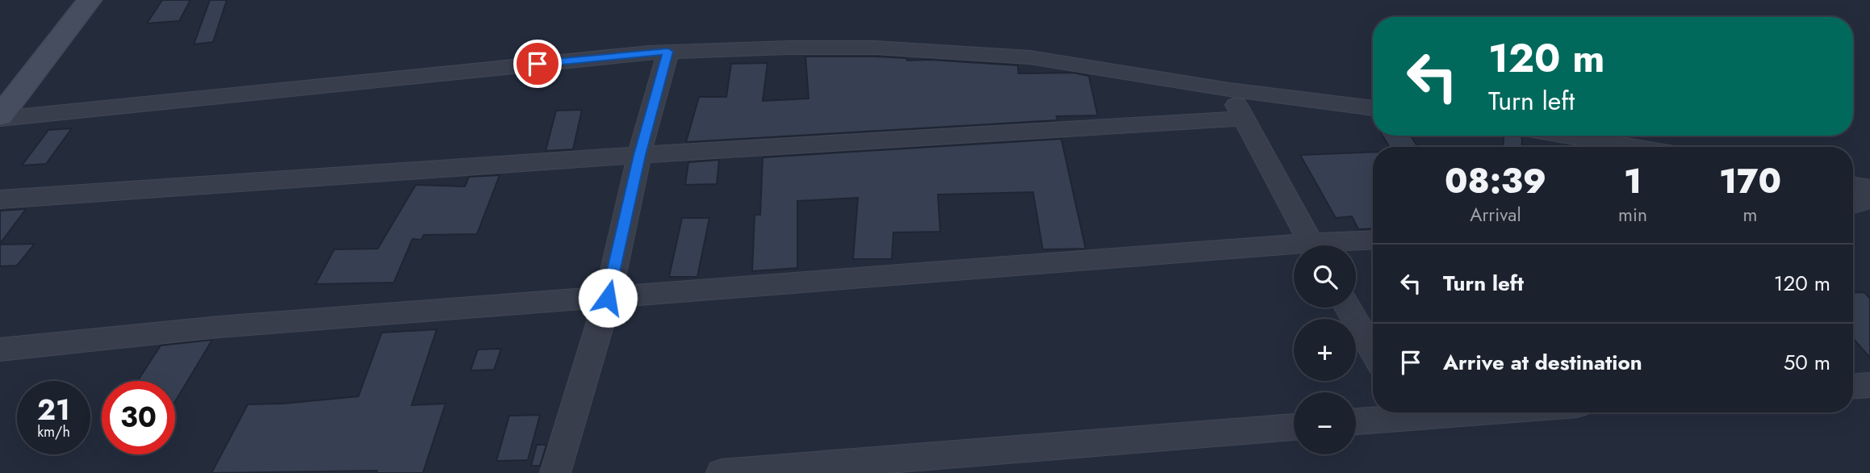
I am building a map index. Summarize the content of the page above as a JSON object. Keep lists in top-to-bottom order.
{
  "page": {
    "turn": ["120 m", "Turn left"],
    "eta": [
      "08:39",
      "Arrival",
      "1",
      "min",
      "170",
      "m"
    ],
    "list": [
      {
        "name": "Turn left",
        "value": "120 m"
      },
      {
        "name": "Arrive at destination",
        "value": "50 m"
      }
    ],
    "map_buttons": ["+", "−"],
    "speed": "21 km/h",
    "limit": "30"
  }
}
